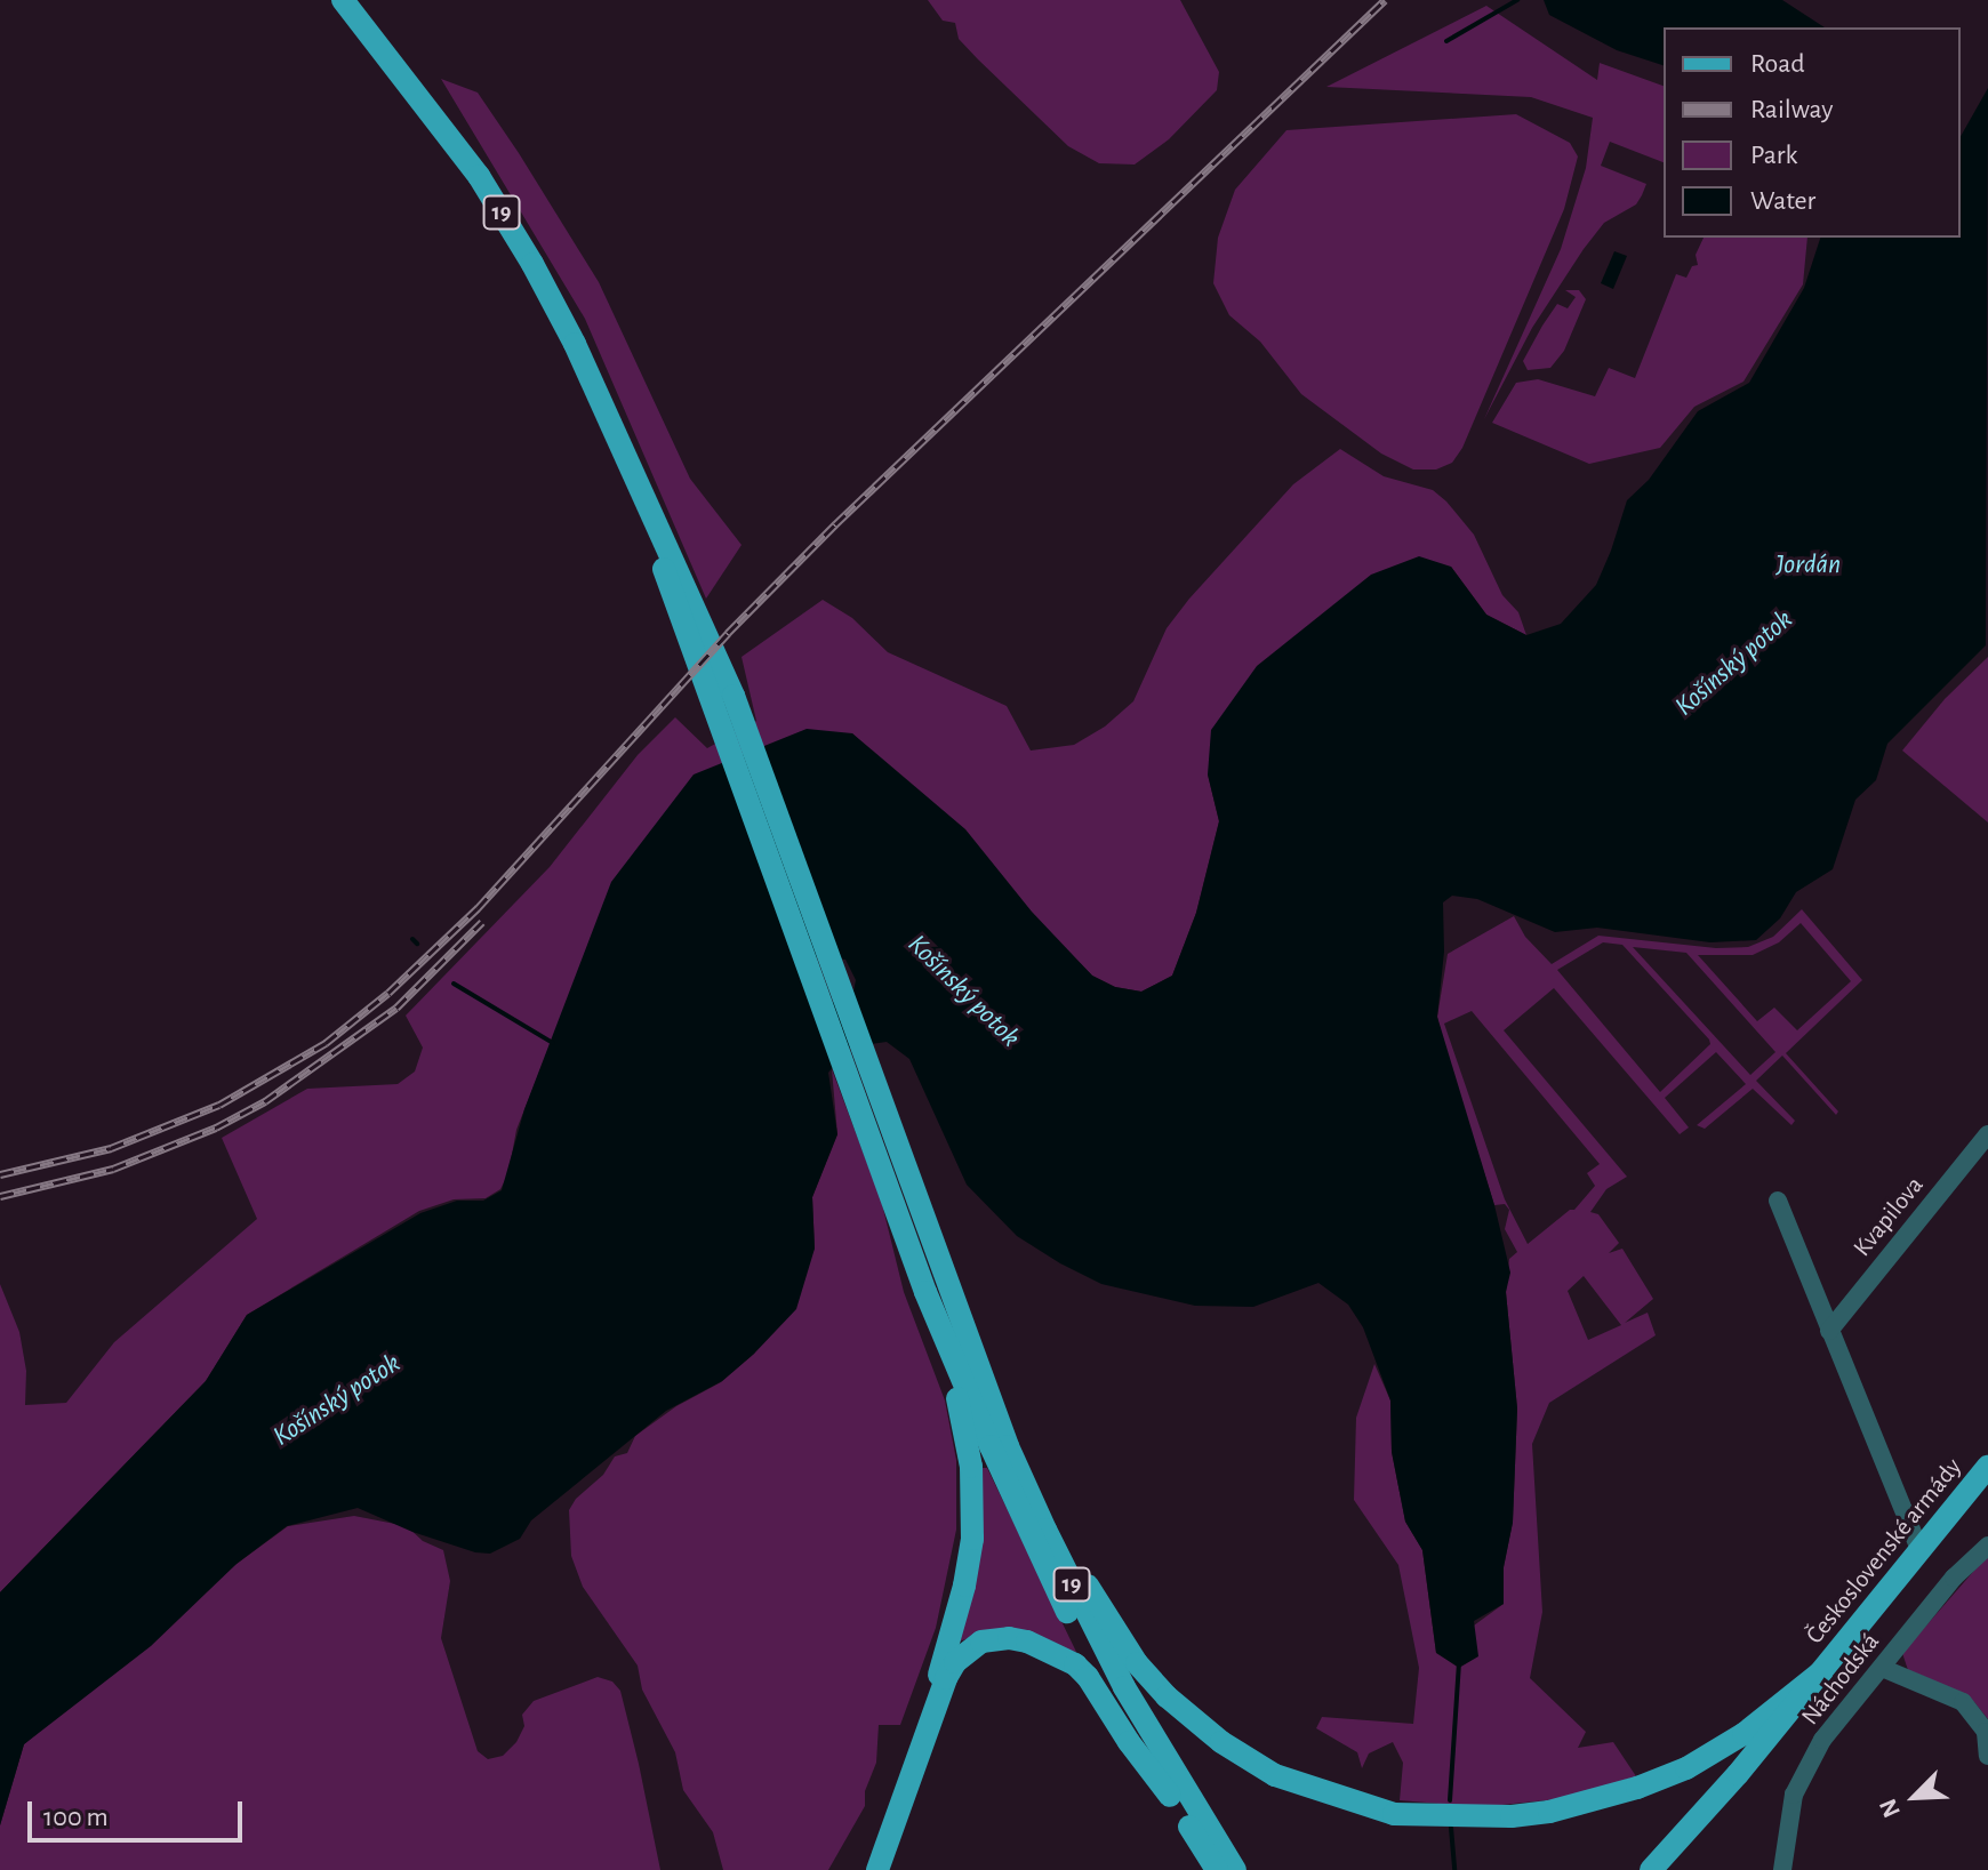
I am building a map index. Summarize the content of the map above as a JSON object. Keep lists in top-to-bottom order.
{
  "streets": {
    "main road": ["19", "Československé armády"],
    "street": ["Kvapilova", "Náchodská"]
  },
  "water": ["Jordán", "Košínský potok"],
  "legend": [
    "Road",
    "Railway",
    "Park",
    "Water"
  ],
  "scale_bar": "100 m",
  "north": "bottom left"
}
